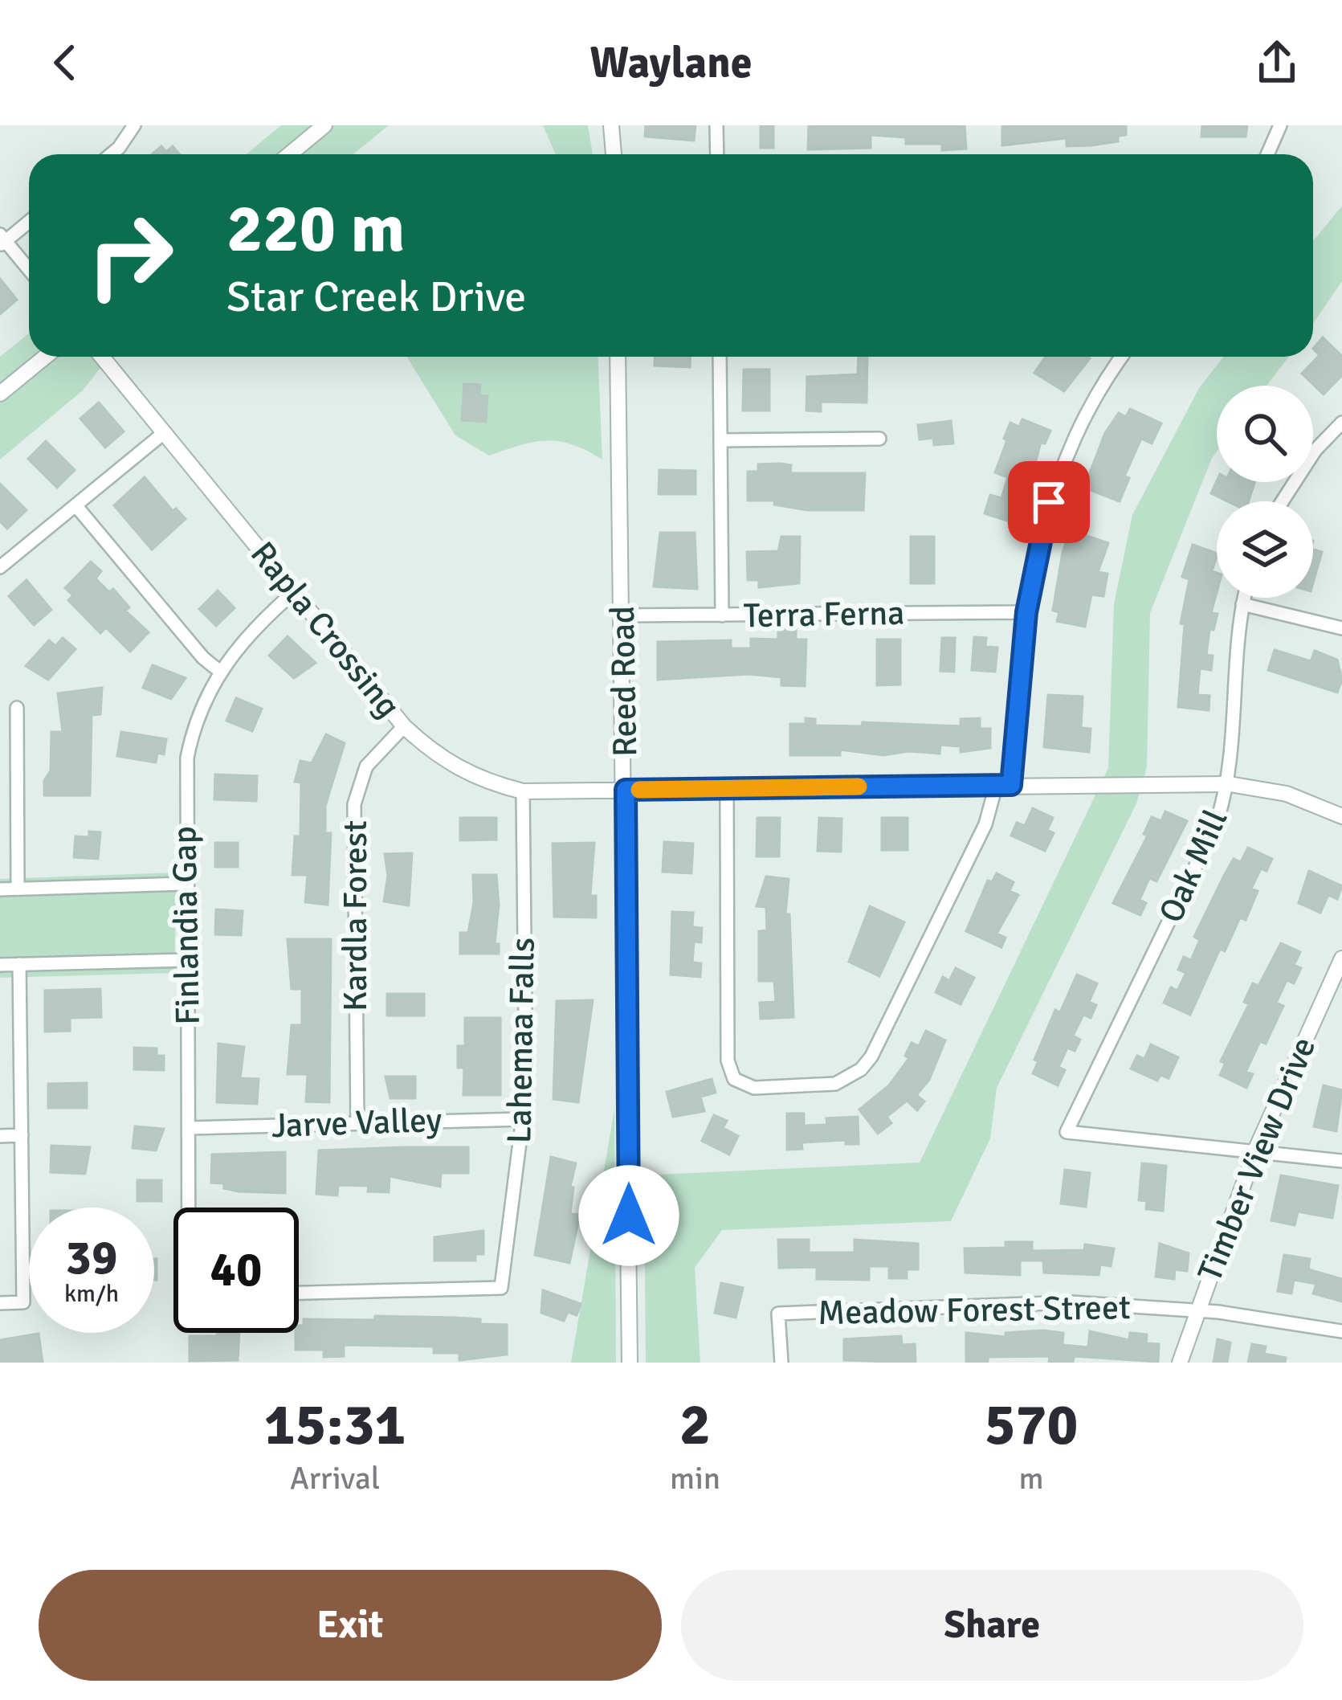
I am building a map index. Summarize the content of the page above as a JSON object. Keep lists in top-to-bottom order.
{
  "streets": {
    "street": [
      "Terra Ferna",
      "Rapla Crossing",
      "Reed Road",
      "Oak Mill",
      "Kardla Forest",
      "Finlandia Gap",
      "Lahemaa Falls",
      "Jarve Valley",
      "Timber View Drive",
      "Meadow Forest Street"
    ]
  },
  "crossings": [
    ["Terra Ferna", "Reed Road"],
    ["Rapla Crossing", "Reed Road"],
    ["Rapla Crossing", "Oak Mill"],
    ["Rapla Crossing", "Kardla Forest"],
    ["Rapla Crossing", "Finlandia Gap"],
    ["Rapla Crossing", "Lahemaa Falls"],
    ["Oak Mill", "Timber View Drive"],
    ["Kardla Forest", "Jarve Valley"],
    ["Finlandia Gap", "Jarve Valley"],
    ["Lahemaa Falls", "Jarve Valley"],
    ["Timber View Drive", "Meadow Forest Street"]
  ],
  "page": {
    "header": "Waylane",
    "turn": ["220 m", "Star Creek Drive"],
    "speed": "39 km/h",
    "limit": "40",
    "eta": [
      "15:31",
      "Arrival",
      "2",
      "min",
      "570",
      "m"
    ],
    "buttons": ["Exit", "Share"]
  }
}
